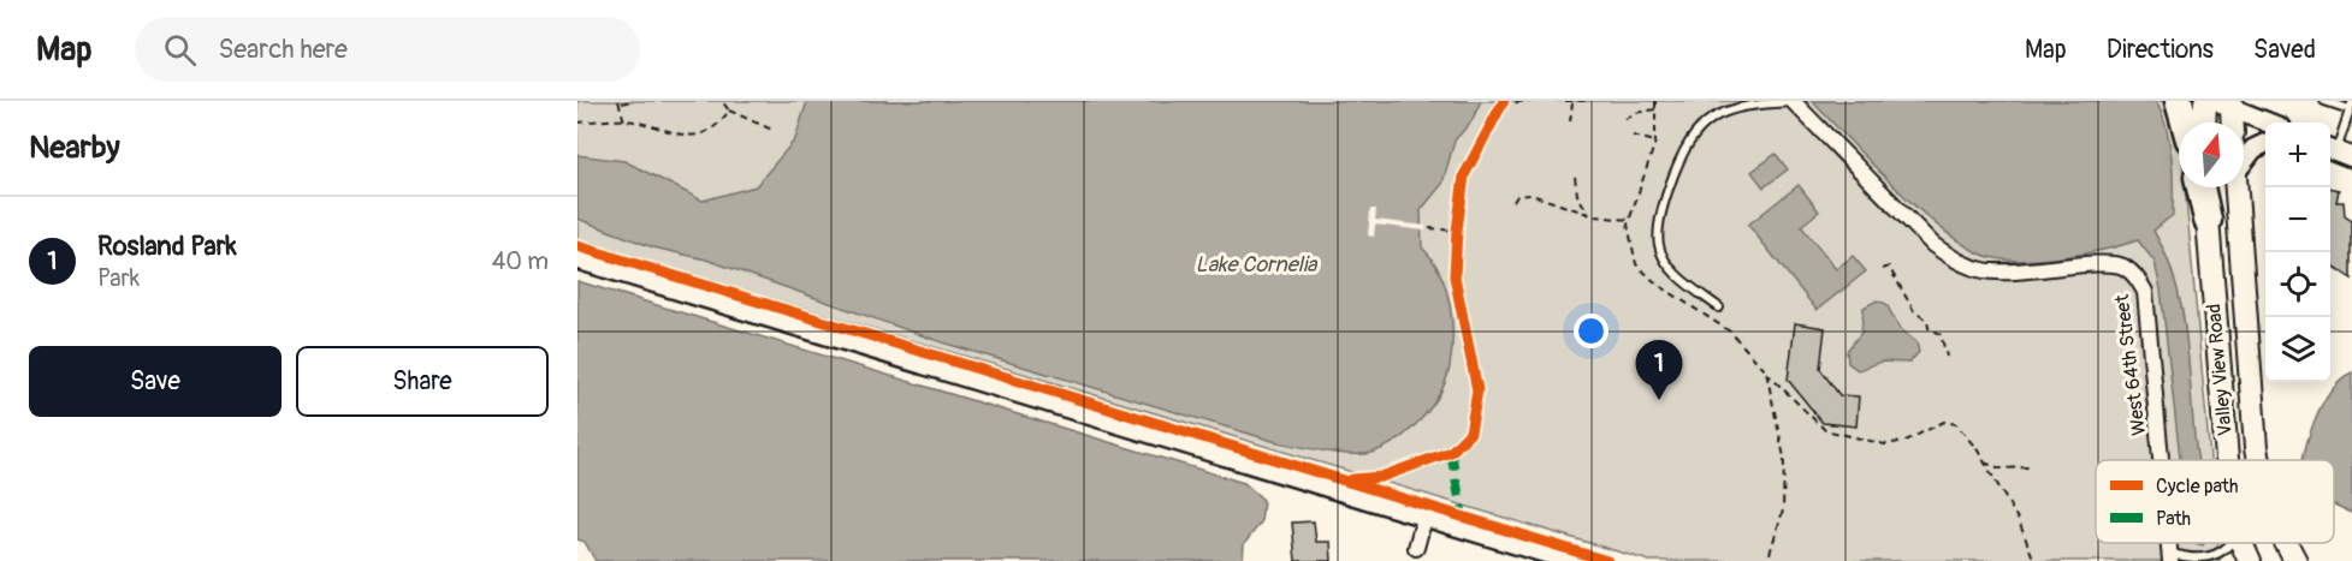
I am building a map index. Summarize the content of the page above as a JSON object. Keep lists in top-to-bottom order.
{
  "streets": {
    "main road": ["Valley View Road"],
    "street": ["West 64th Street"]
  },
  "water": ["Lake Cornelia"],
  "legend": ["Cycle path", "Path"],
  "north": "top",
  "page": {
    "header": "Map",
    "search": "Search here",
    "nav": ["Map", "Directions", "Saved"],
    "heading": "Nearby",
    "map_buttons": ["+", "−"],
    "list": [
      {
        "mark": "1",
        "name": "Rosland Park",
        "note": "Park",
        "value": "40 m"
      }
    ],
    "buttons": ["Save", "Share"],
    "pins": "1"
  }
}
